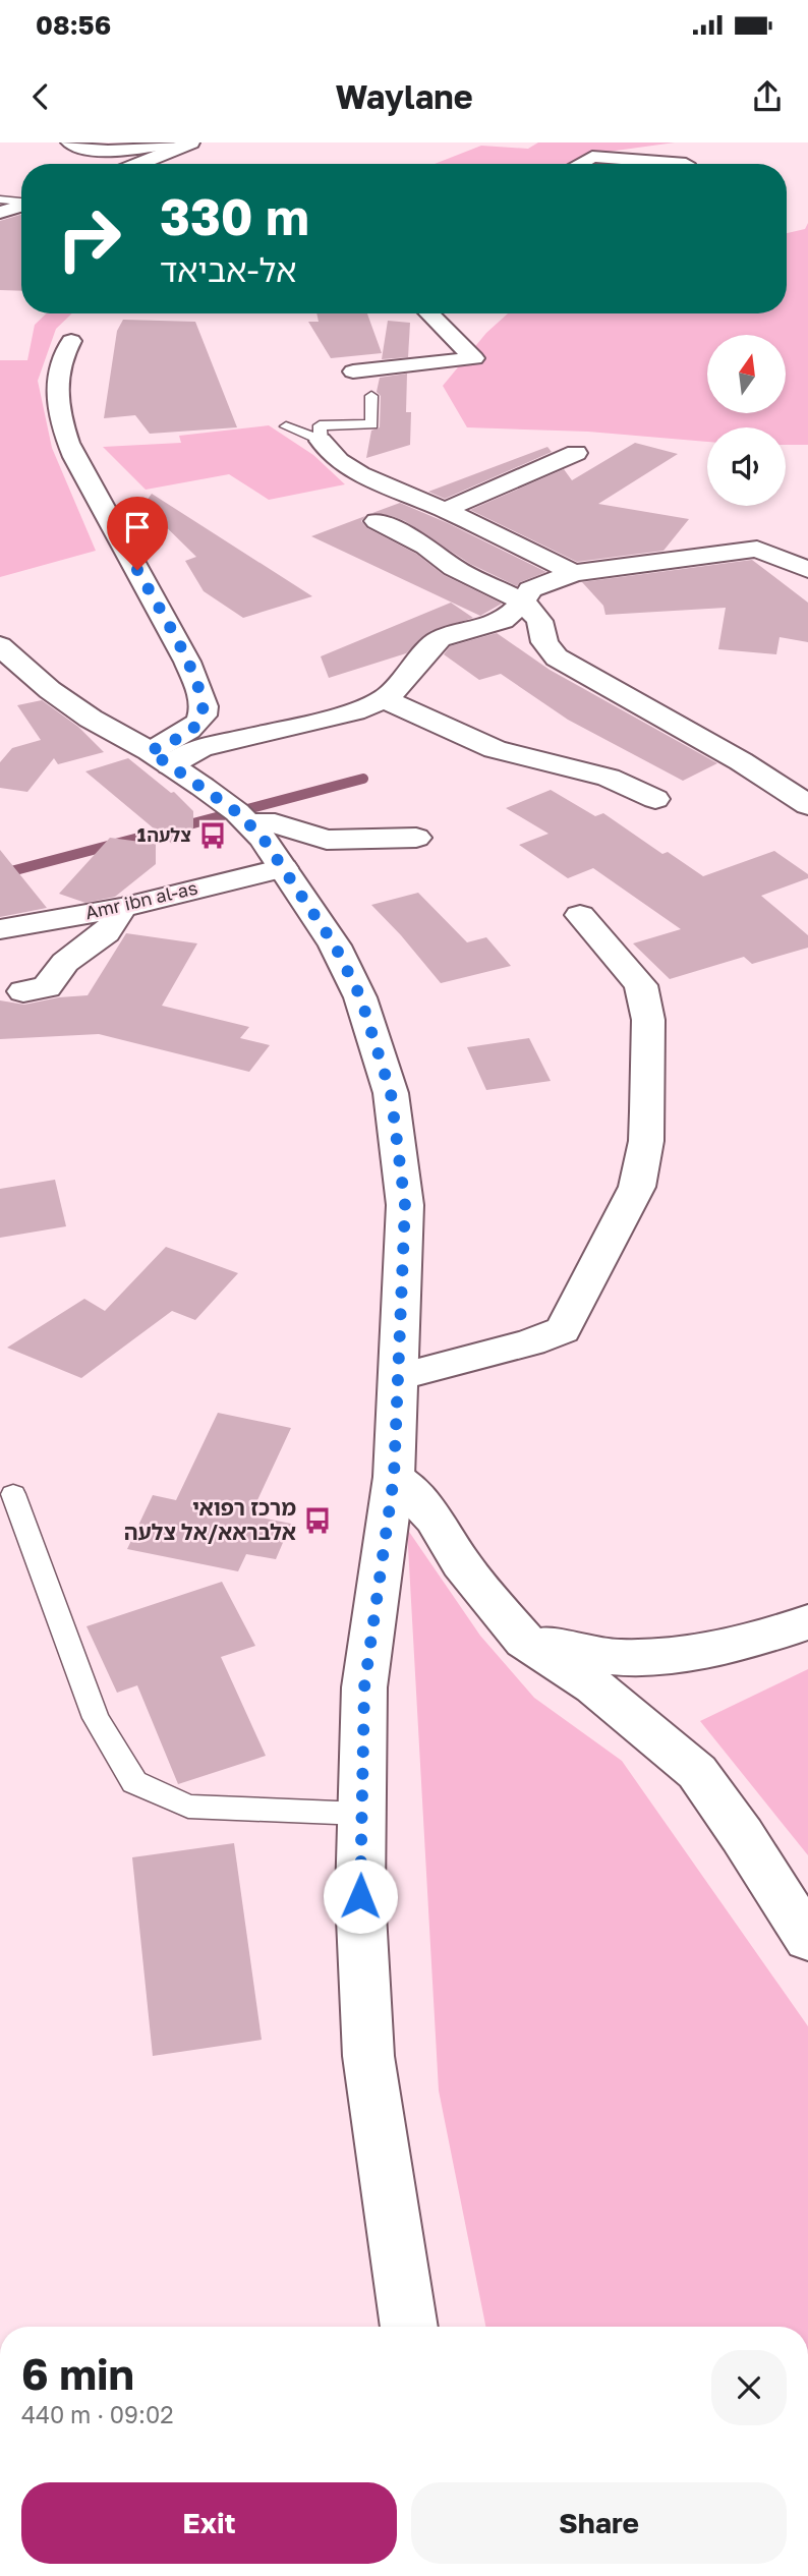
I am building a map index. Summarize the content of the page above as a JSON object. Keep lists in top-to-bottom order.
{
  "streets": {
    "street": ["Amr ibn al-as"]
  },
  "places": {
    "bus stop": ["צלעה1", "מרכז רפואי אלבראא/אל צלעה"]
  },
  "north": "top",
  "page": {
    "status": "08:56",
    "header": "Waylane",
    "turn": ["330 m", "אל-אביאד"],
    "heading": ["6 min", "440 m · 09:02"],
    "buttons": ["Exit", "Share"]
  }
}
